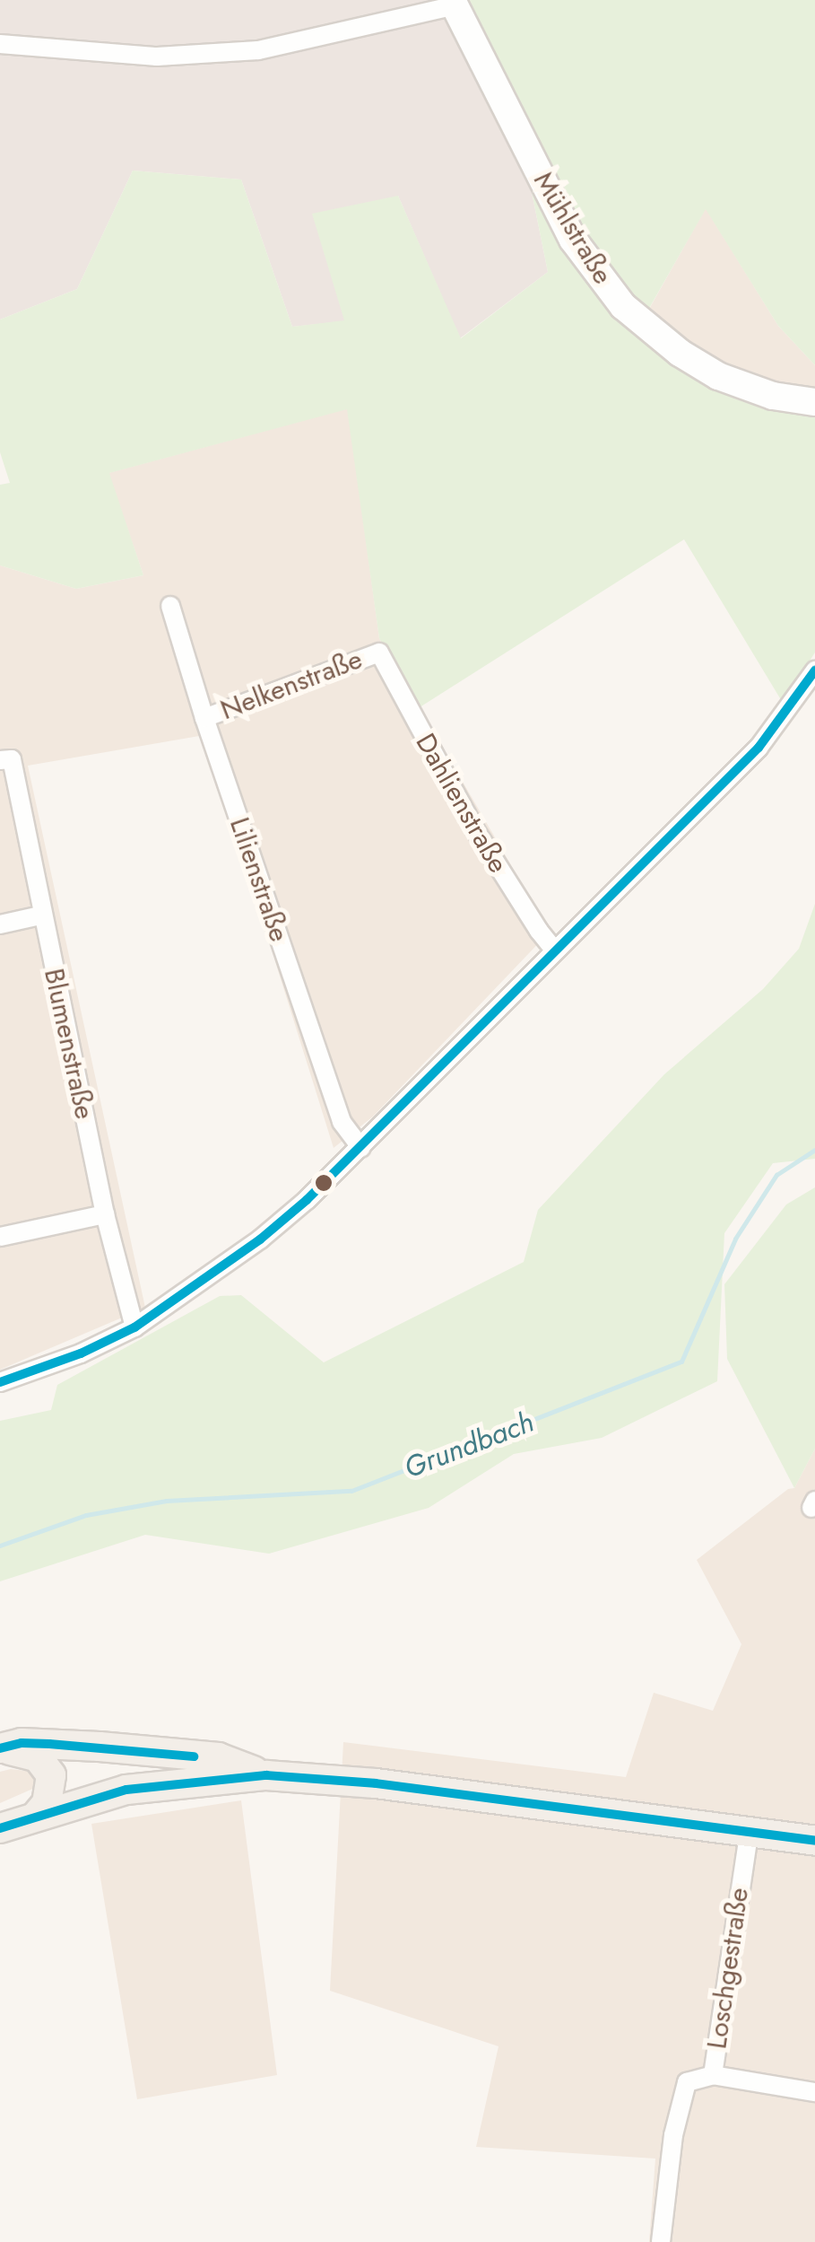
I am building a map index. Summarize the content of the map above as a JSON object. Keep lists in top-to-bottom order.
{
  "streets": {
    "street": [
      "Mühlstraße",
      "Nelkenstraße",
      "Dahlienstraße",
      "Lilienstraße",
      "Blumenstraße",
      "Loschgestraße"
    ]
  },
  "crossings": [
    ["Nelkenstraße", "Dahlienstraße"],
    ["Nelkenstraße", "Lilienstraße"]
  ],
  "water": ["Grundbach"]
}
